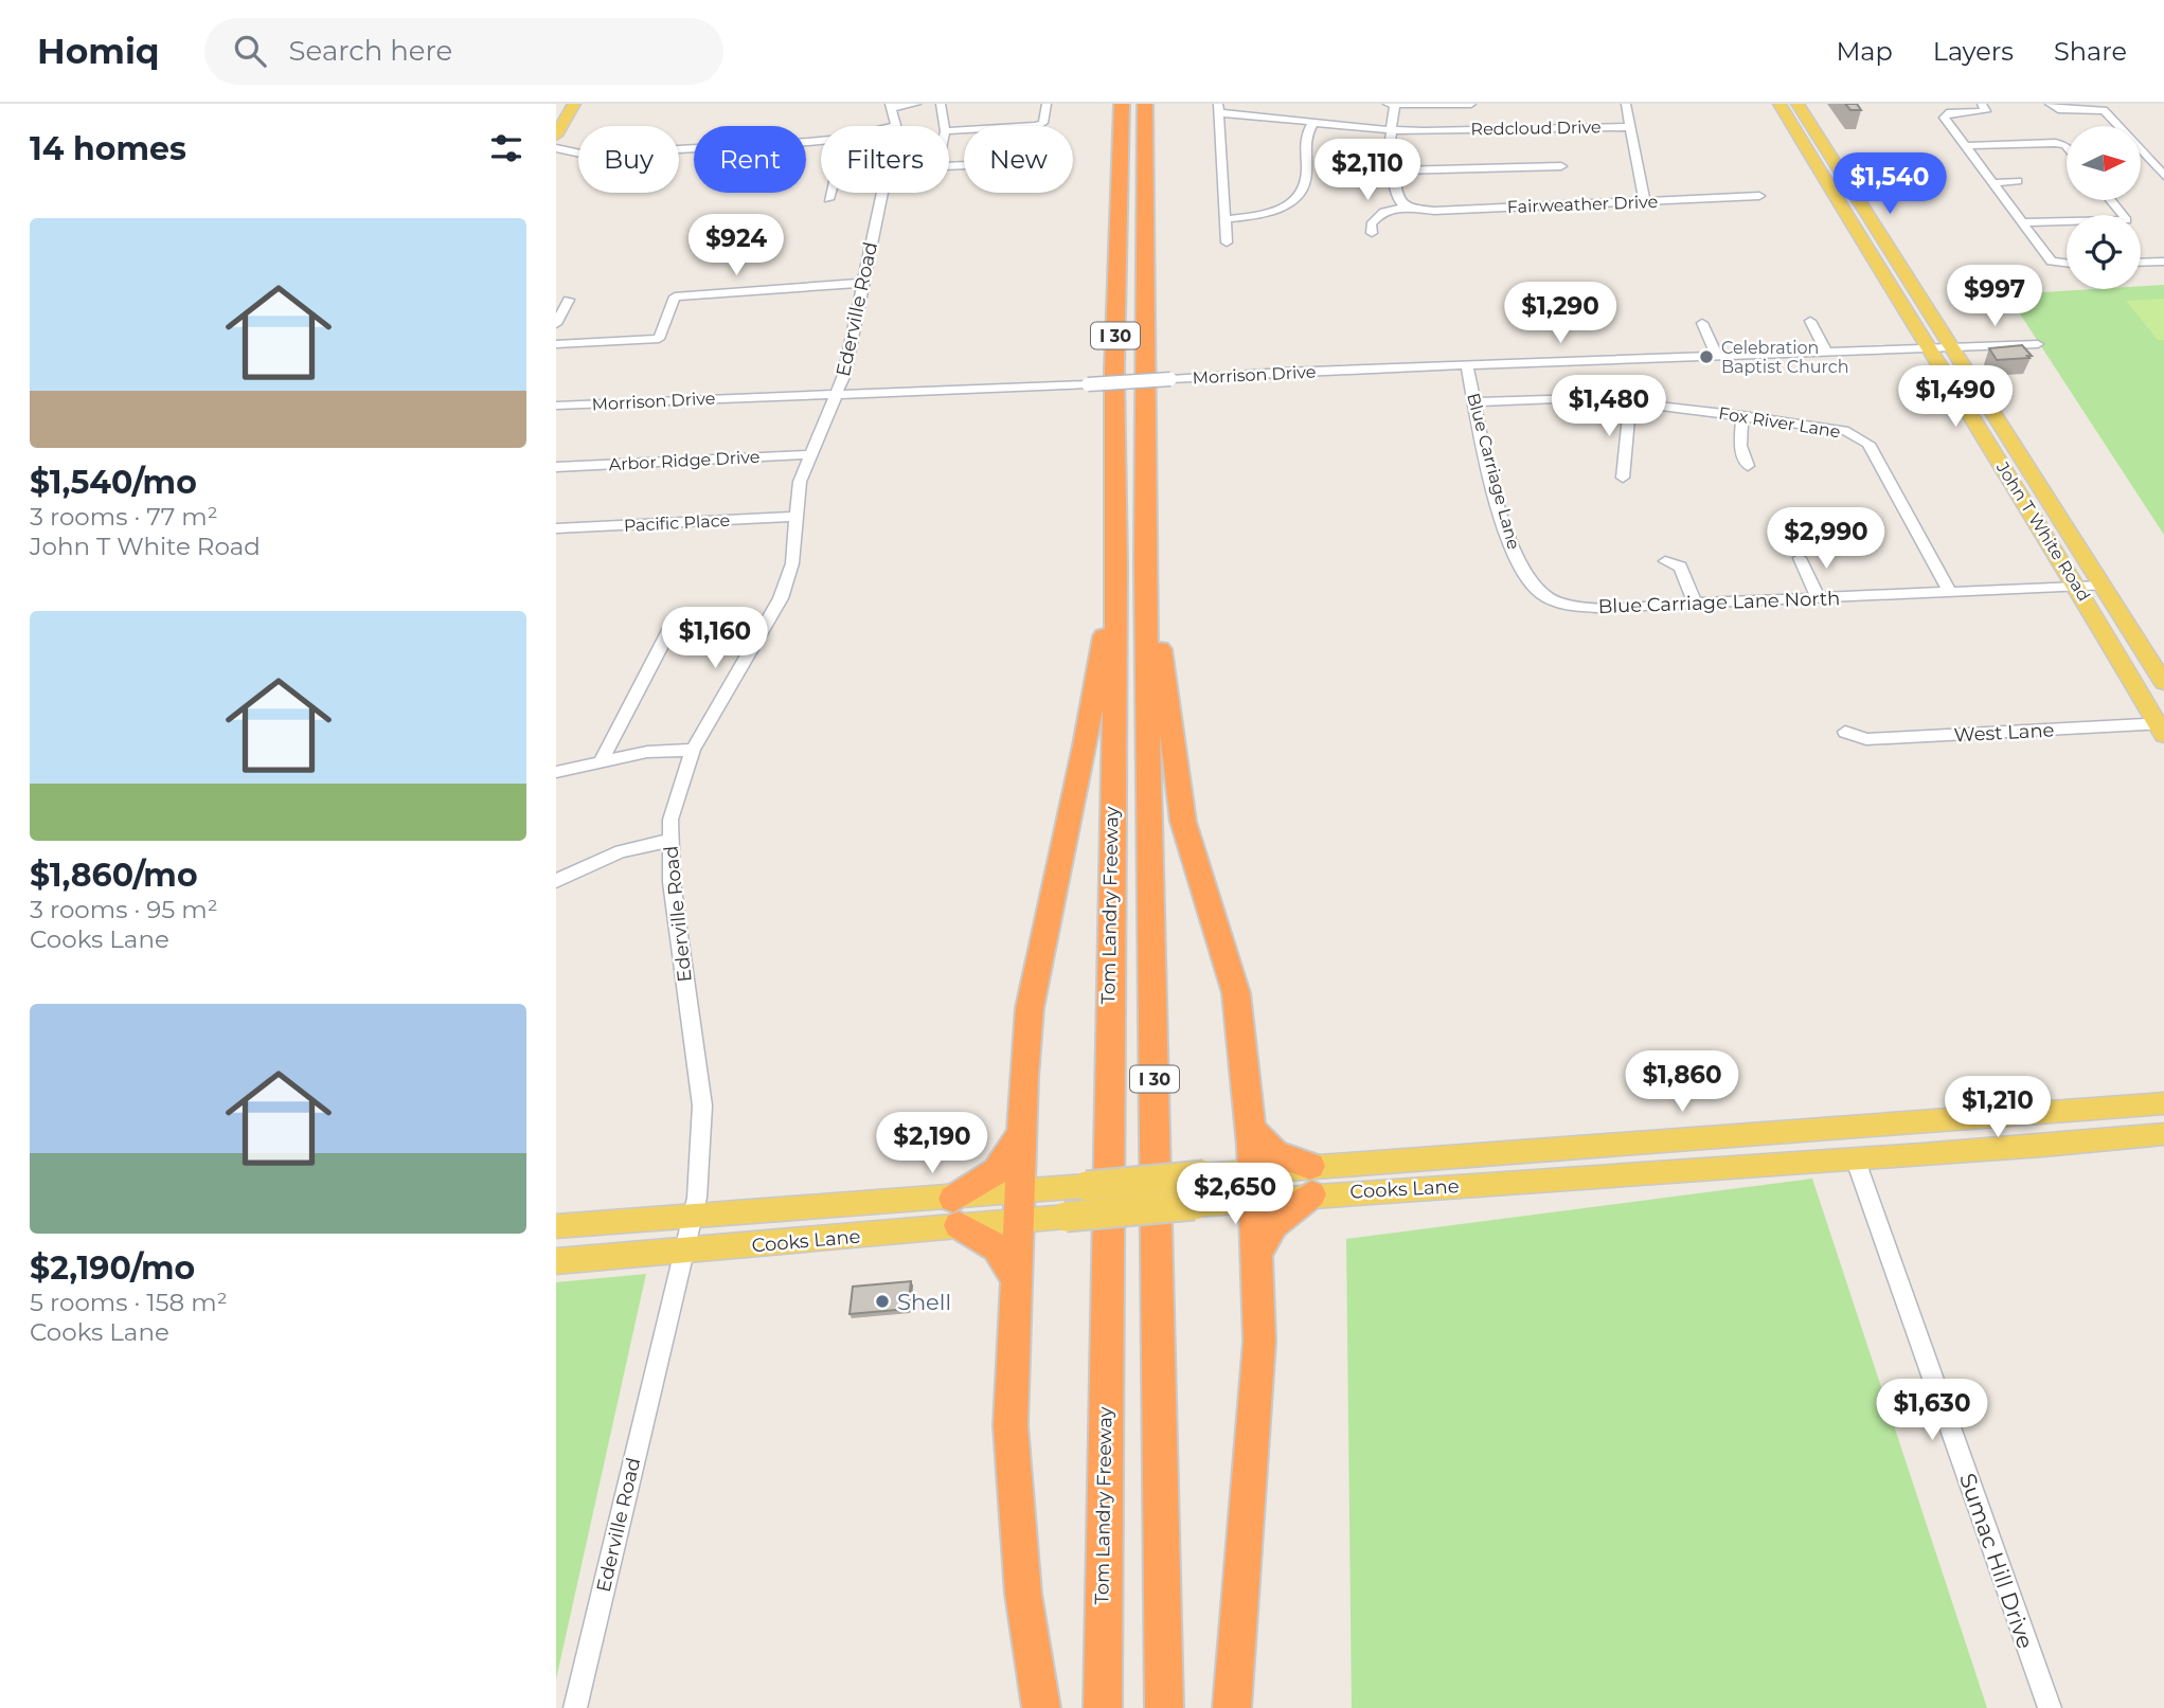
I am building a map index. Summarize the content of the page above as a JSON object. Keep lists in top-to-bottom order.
{
  "streets": {
    "highway": ["I 30", "Tom Landry Freeway"],
    "main road": ["John T White Road", "Cooks Lane"],
    "street": [
      "Redcloud Drive",
      "Fairweather Drive",
      "Ederville Road",
      "Morrison Drive",
      "Fox River Lane",
      "Arbor Ridge Drive",
      "Blue Carriage Lane",
      "Pacific Place",
      "Blue Carriage Lane North",
      "West Lane",
      "Sumac Hill Drive"
    ]
  },
  "crossings": [
    ["Ederville Road", "Morrison Drive"],
    ["Ederville Road", "Arbor Ridge Drive"],
    ["Ederville Road", "Pacific Place"],
    ["Ederville Road", "Cooks Lane"],
    ["Morrison Drive", "Blue Carriage Lane"],
    ["Morrison Drive", "John T White Road"],
    ["Fox River Lane", "Blue Carriage Lane"],
    ["Fox River Lane", "Blue Carriage Lane North"],
    ["Blue Carriage Lane", "Blue Carriage Lane North"],
    ["John T White Road", "Blue Carriage Lane North"],
    ["John T White Road", "West Lane"],
    ["Cooks Lane", "Sumac Hill Drive"]
  ],
  "places": ["Celebration Baptist Church", "Shell"],
  "north": "right",
  "page": {
    "header": "Homiq",
    "search": "Search here",
    "nav": ["Map", "Layers", "Share"],
    "heading": "14 homes",
    "chip": [
      "Buy",
      "Rent",
      "Filters",
      "New"
    ],
    "price": [
      "$2,110",
      "$1,540",
      "$924",
      "$997",
      "$1,290",
      "$1,490",
      "$1,480",
      "$2,990",
      "$1,160",
      "$1,860",
      "$1,210",
      "$2,190",
      "$2,650",
      "$1,630"
    ],
    "list": [
      {
        "name": "$1,540/mo",
        "note": "3 rooms · 77 m² · John T White Road"
      },
      {
        "name": "$1,860/mo",
        "note": "3 rooms · 95 m² · Cooks Lane"
      },
      {
        "name": "$2,190/mo",
        "note": "5 rooms · 158 m² · Cooks Lane"
      }
    ]
  }
}
